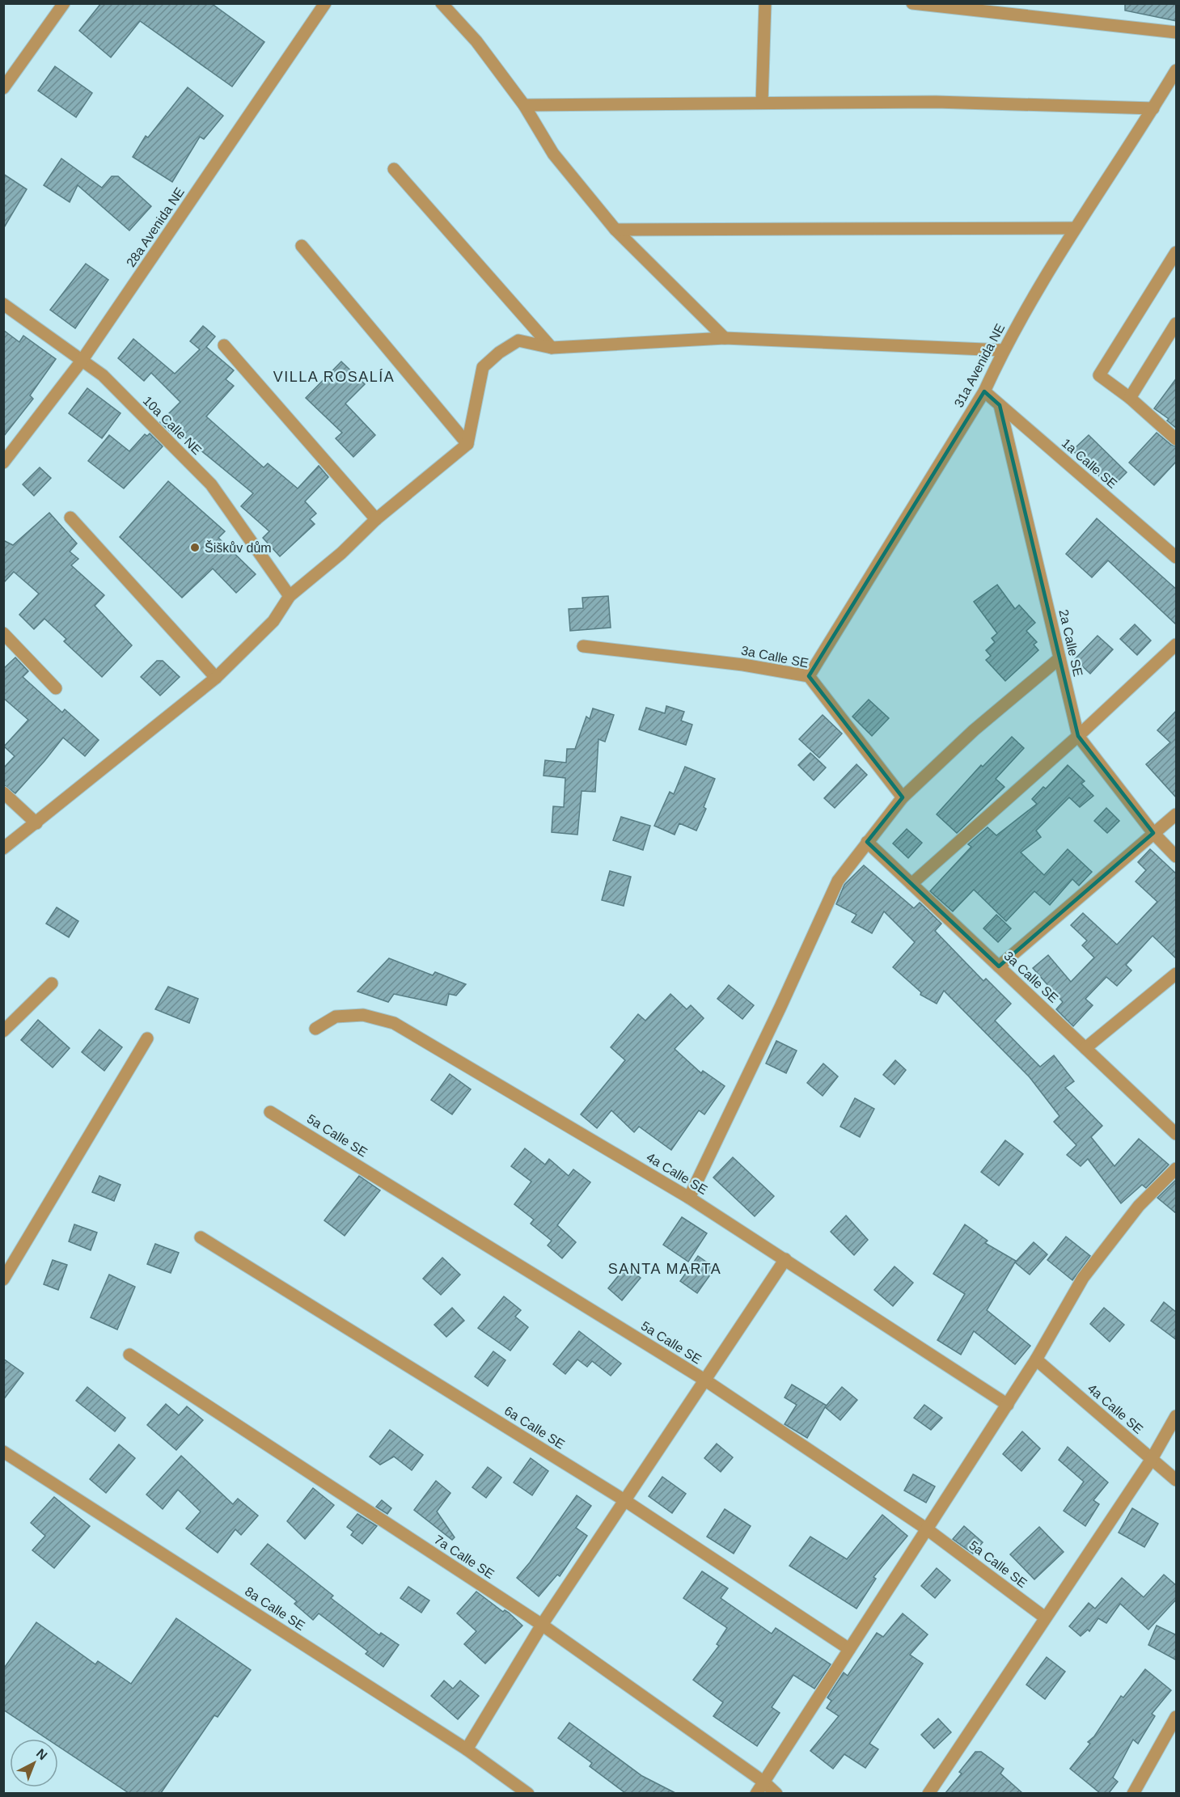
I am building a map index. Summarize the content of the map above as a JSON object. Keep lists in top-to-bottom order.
{
  "streets": {
    "street": [
      "28a Avenida NE",
      "31a Avenida NE",
      "10a Calle NE",
      "1a Calle SE",
      "2a Calle SE",
      "3a Calle SE",
      "5a Calle SE",
      "4a Calle SE",
      "6a Calle SE",
      "7a Calle SE",
      "8a Calle SE"
    ]
  },
  "crossings": [
    ["28a Avenida NE", "10a Calle NE"],
    ["31a Avenida NE", "1a Calle SE"],
    ["31a Avenida NE", "3a Calle SE"],
    ["1a Calle SE", "2a Calle SE"]
  ],
  "districts": ["VILLA ROSALÍA", "SANTA MARTA"],
  "places": ["Šiškův dům"],
  "north": "top right"
}
